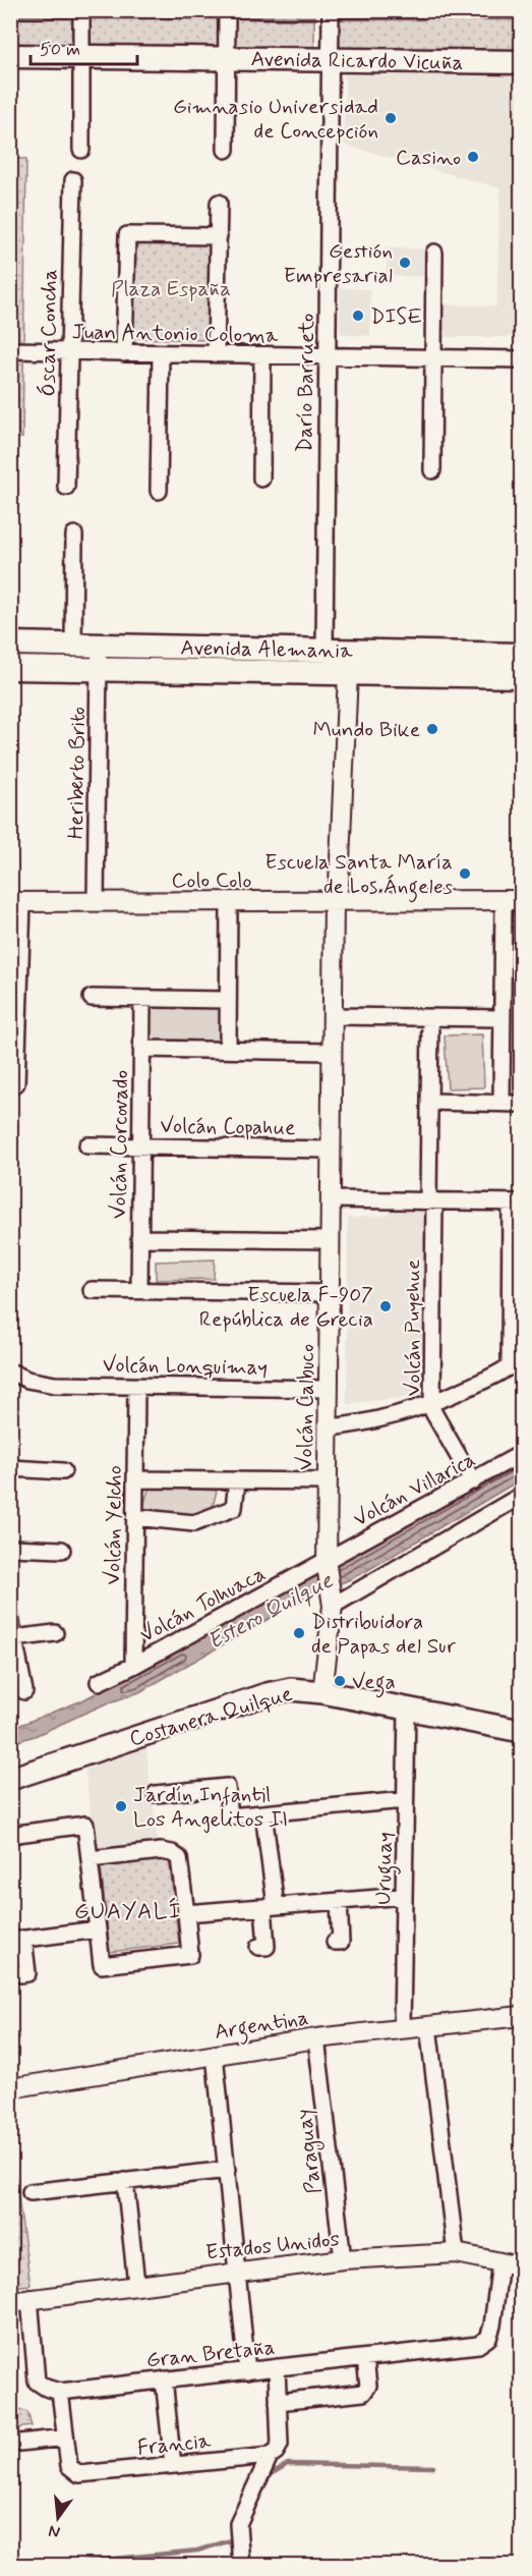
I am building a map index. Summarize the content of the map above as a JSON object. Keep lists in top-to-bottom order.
{
  "streets": {
    "main road": ["Avenida Ricardo Vicuña", "Avenida Alemania", "Costanera Quilque"],
    "street": [
      "Óscar Concha",
      "Juan Antonio Coloma",
      "Darío Barrueto",
      "Heriberto Brito",
      "Colo Colo",
      "Volcán Copahue",
      "Volcán Corcovado",
      "Volcán Puyehue",
      "Volcán Lonquimay",
      "Volcán Calbuco",
      "Volcán Villarica",
      "Volcán Yelcho",
      "Volcán Tolhuaca",
      "Uruguay",
      "Argentina",
      "Paraguay",
      "Estados Unidos",
      "Gran Bretaña",
      "Francia"
    ]
  },
  "crossings": [
    ["Avenida Ricardo Vicuña", "Darío Barrueto"],
    ["Óscar Concha", "Juan Antonio Coloma"],
    ["Juan Antonio Coloma", "Darío Barrueto"],
    ["Darío Barrueto", "Avenida Alemania"],
    ["Avenida Alemania", "Heriberto Brito"],
    ["Avenida Alemania", "Volcán Calbuco"],
    ["Heriberto Brito", "Colo Colo"],
    ["Colo Colo", "Volcán Calbuco"],
    ["Volcán Copahue", "Volcán Corcovado"],
    ["Volcán Copahue", "Volcán Calbuco"],
    ["Volcán Puyehue", "Volcán Villarica"],
    ["Volcán Lonquimay", "Volcán Calbuco"],
    ["Volcán Lonquimay", "Volcán Yelcho"],
    ["Volcán Calbuco", "Volcán Villarica"],
    ["Volcán Calbuco", "Volcán Tolhuaca"],
    ["Volcán Calbuco", "Costanera Quilque"],
    ["Volcán Villarica", "Volcán Tolhuaca"],
    ["Volcán Yelcho", "Volcán Tolhuaca"],
    ["Costanera Quilque", "Uruguay"],
    ["Uruguay", "Argentina"],
    ["Argentina", "Paraguay"],
    ["Paraguay", "Estados Unidos"],
    ["Estados Unidos", "Gran Bretaña"],
    ["Gran Bretaña", "Francia"]
  ],
  "districts": ["GUAYALÍ"],
  "water": ["Estero Quilque"],
  "parks": ["Plaza España"],
  "places": [
    "Gimnasio Universidad de Concepción",
    "Casino",
    "Gestión Empresarial",
    "DISE",
    "Mundo Bike",
    "Escuela Santa María de Los Ángeles",
    "Escuela F-907 República de Grecia",
    "Distribuidora de Papas del Sur",
    "Vega",
    "Jardín Infantil Los Angelitos II"
  ],
  "scale_bar": "50 m",
  "north": "bottom"
}
